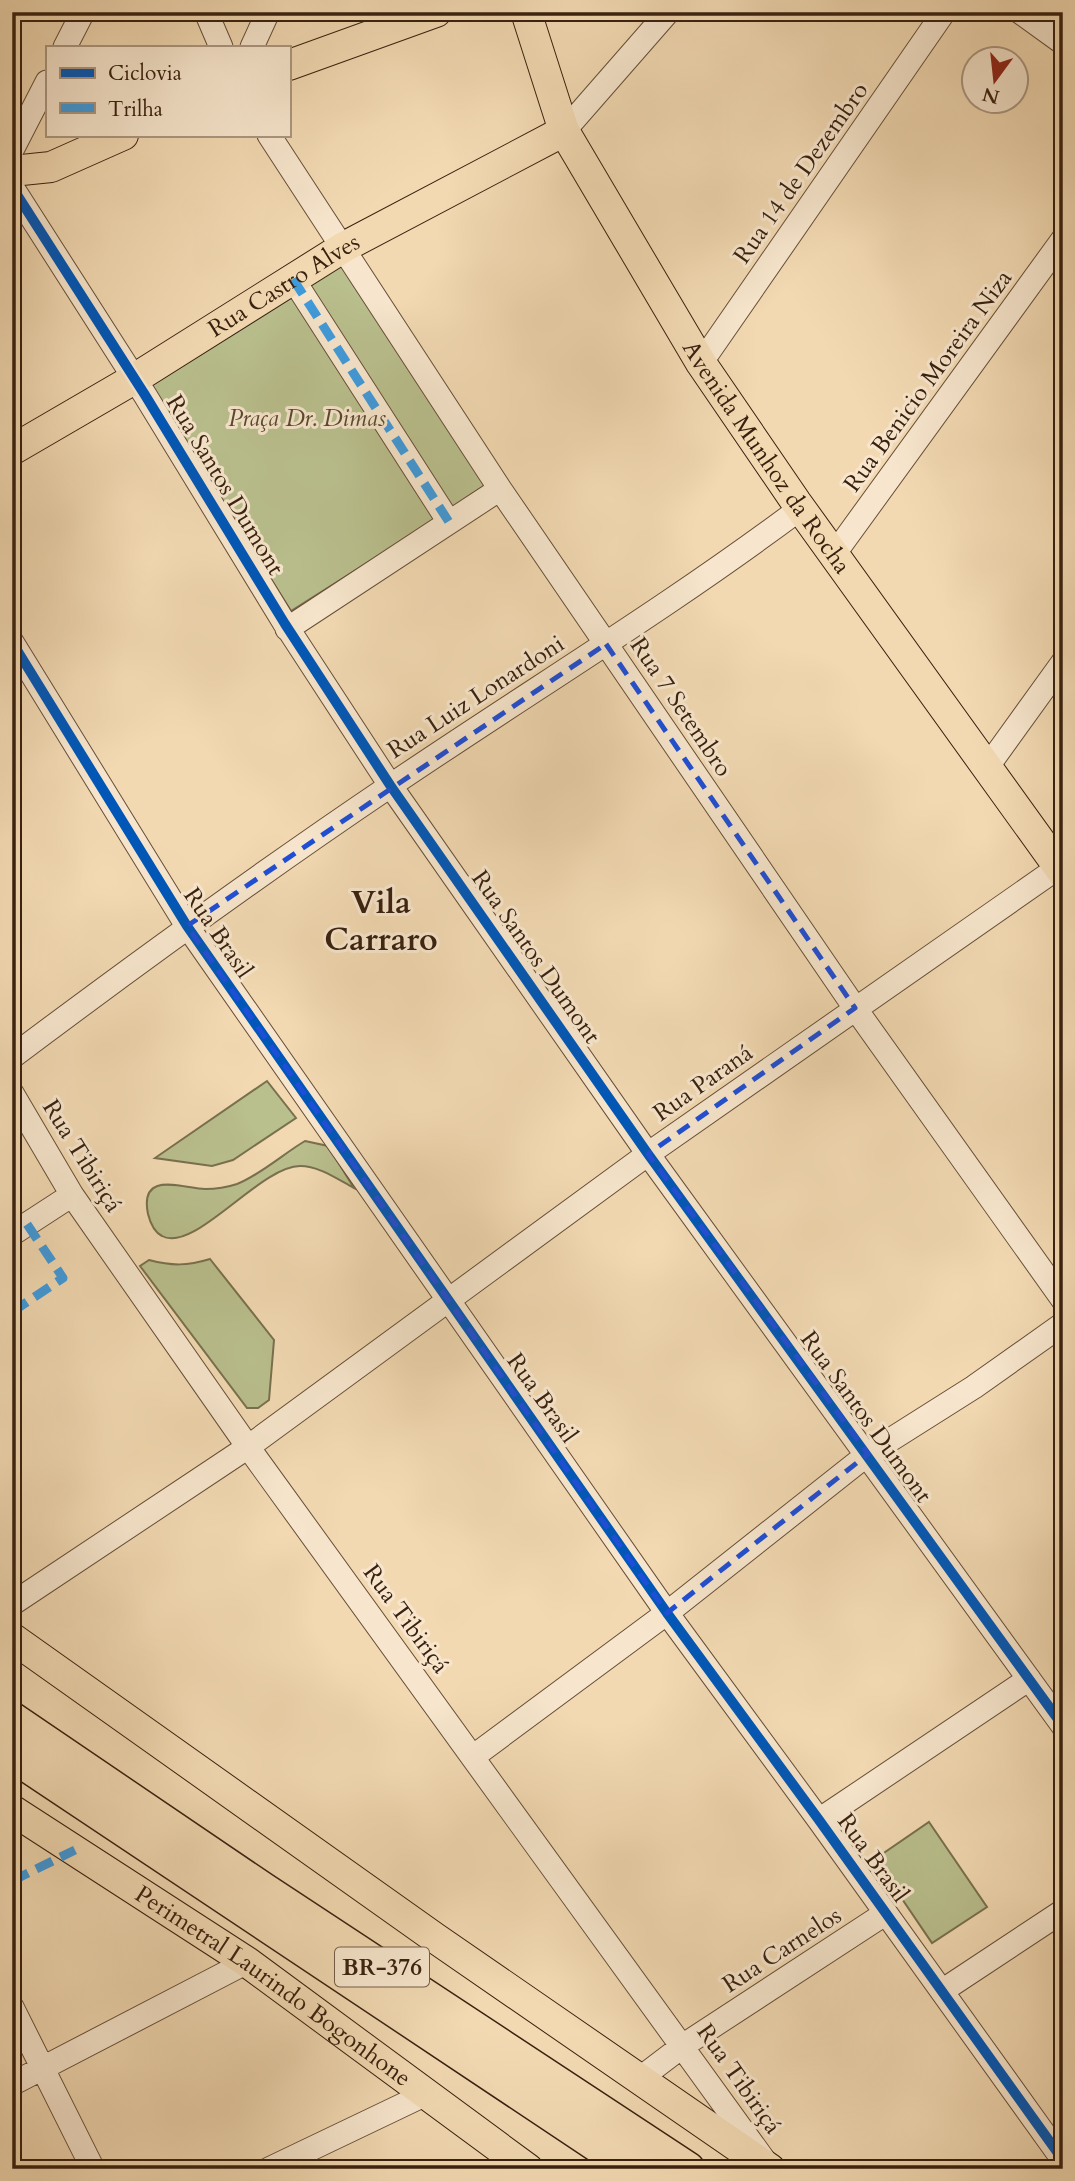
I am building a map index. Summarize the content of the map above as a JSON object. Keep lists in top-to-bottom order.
{
  "streets": {
    "highway": ["BR-376"],
    "main road": ["Rua Castro Alves", "Avenida Munhoz da Rocha", "Perimetral Laurindo Bogonhone"],
    "street": [
      "Rua 14 de Dezembro",
      "Rua Benicio Moreira Niza",
      "Rua Santos Dumont",
      "Rua Luiz Lonardoni",
      "Rua 7 Setembro",
      "Rua Brasil",
      "Rua Paraná",
      "Rua Tibiriçá",
      "Rua Carnelos"
    ]
  },
  "crossings": [
    ["Rua 14 de Dezembro", "Avenida Munhoz da Rocha"],
    ["Rua Castro Alves", "Avenida Munhoz da Rocha"],
    ["Rua Castro Alves", "Rua Santos Dumont"],
    ["Rua Castro Alves", "Rua 7 Setembro"],
    ["Rua Benicio Moreira Niza", "Avenida Munhoz da Rocha"],
    ["Avenida Munhoz da Rocha", "Rua Luiz Lonardoni"],
    ["Avenida Munhoz da Rocha", "Rua Paraná"],
    ["Rua Santos Dumont", "Rua Luiz Lonardoni"],
    ["Rua Santos Dumont", "Rua Paraná"],
    ["Rua Luiz Lonardoni", "Rua 7 Setembro"],
    ["Rua Luiz Lonardoni", "Rua Brasil"],
    ["Rua 7 Setembro", "Rua Paraná"],
    ["Rua Brasil", "Rua Paraná"],
    ["Rua Brasil", "Rua Carnelos"],
    ["Rua Paraná", "Rua Tibiriçá"],
    ["Rua Tibiriçá", "Rua Carnelos"]
  ],
  "districts": ["Vila Carraro"],
  "parks": ["Praça Dr. Dimas"],
  "legend": ["Ciclovia", "Trilha"],
  "north": "bottom"
}
